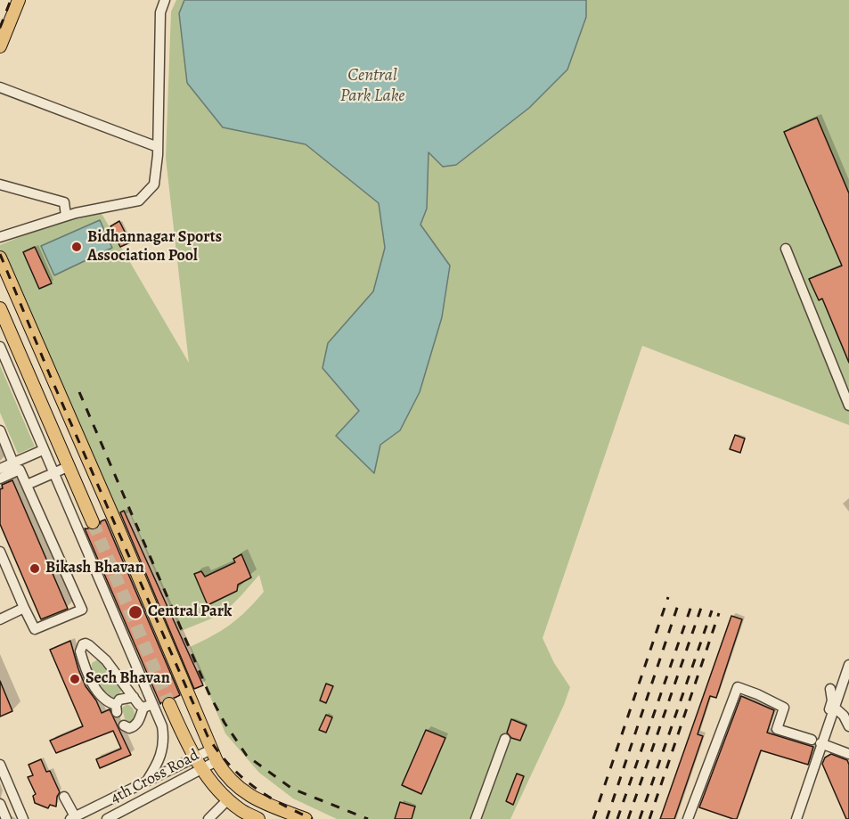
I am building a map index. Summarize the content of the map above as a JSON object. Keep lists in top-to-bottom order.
{
  "streets": {
    "street": ["4th Cross Road"]
  },
  "water": ["Central Park Lake"],
  "places": [
    "Bidhannagar Sports Association Pool",
    "Bikash Bhavan",
    "Central Park",
    "Sech Bhavan"
  ]
}
